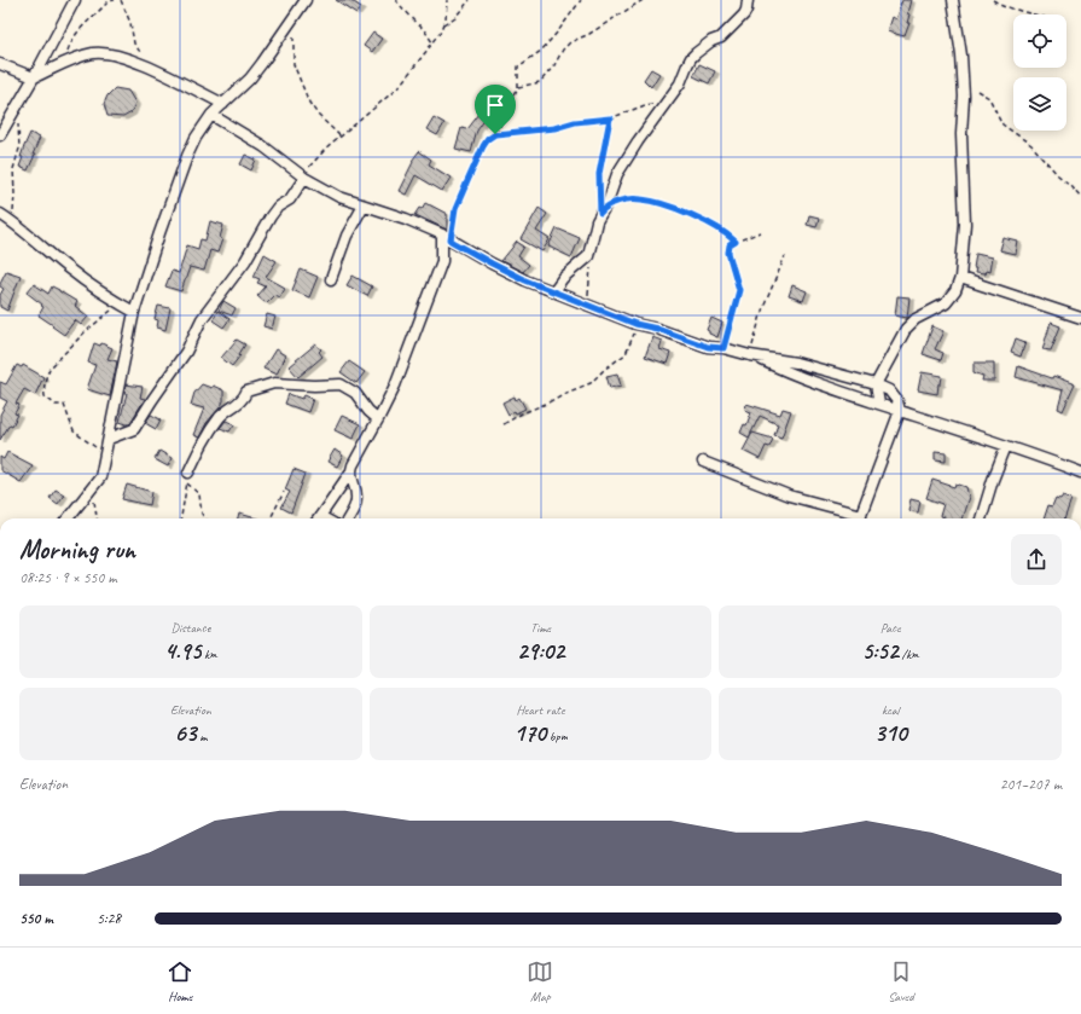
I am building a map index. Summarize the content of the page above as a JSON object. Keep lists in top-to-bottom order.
{
  "page": {
    "heading": ["Morning run", "08:25 · 9 × 550 m"],
    "stats": [
      ["Distance", "4.95 km"],
      ["Time", "29:02"],
      ["Pace", "5:52 /km"],
      ["Elevation", "63 m"],
      ["Heart rate", "170 bpm"],
      ["kcal", "310"]
    ],
    "chart": ["Elevation", "201–207 m"],
    "list": [
      {
        "name": "550 m",
        "note": "5:28"
      }
    ],
    "tabs": ["Home", "Map", "Saved"]
  }
}
